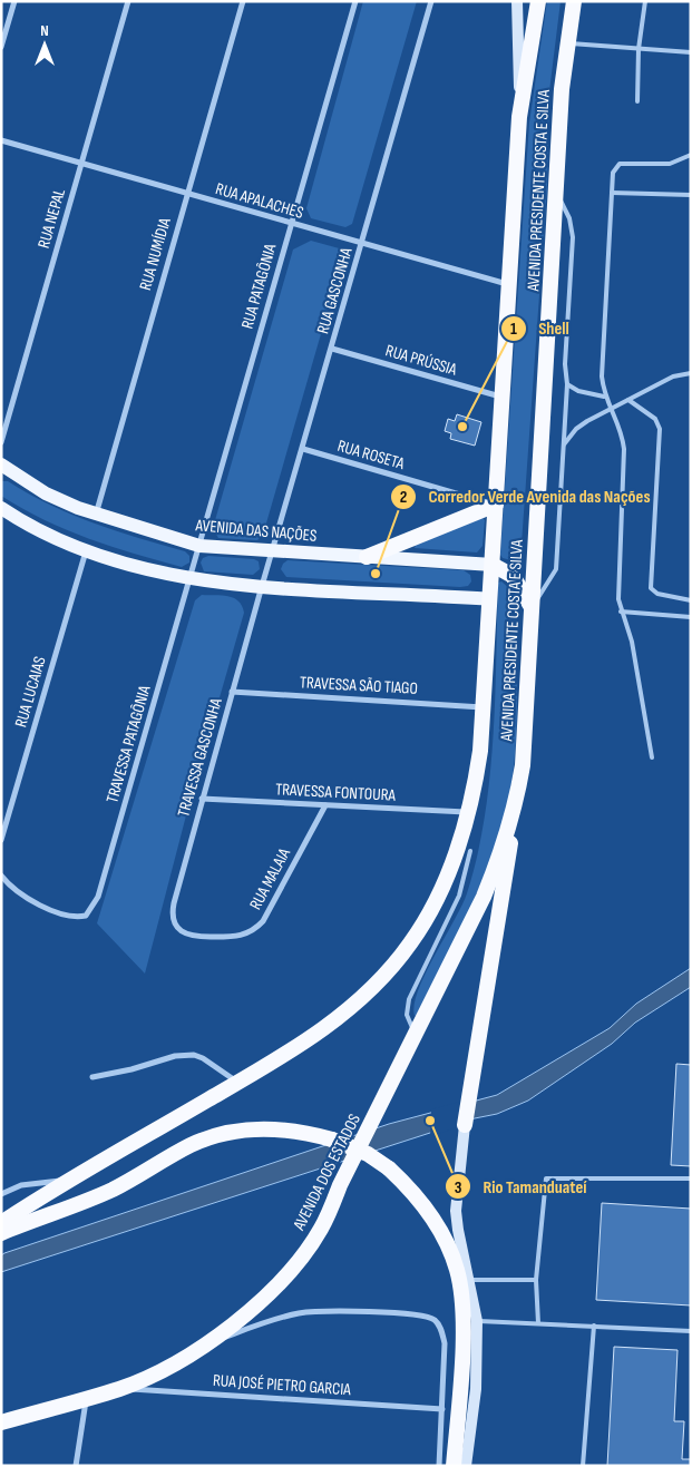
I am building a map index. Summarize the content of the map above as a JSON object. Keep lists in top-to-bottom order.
{
  "streets": {
    "highway": ["AVENIDA PRESIDENTE COSTA E SILVA", "AVENIDA DOS ESTADOS"],
    "main road": ["AVENIDA DAS NAÇÕES"],
    "street": [
      "RUA APALACHES",
      "RUA NEPAL",
      "RUA NUMÍDIA",
      "RUA PATAGÔNIA",
      "RUA GASCONHA",
      "RUA PRÚSSIA",
      "RUA ROSETA",
      "TRAVESSA SÃO TIAGO",
      "RUA LUCAIAS",
      "TRAVESSA PATAGÔNIA",
      "TRAVESSA GASCONHA",
      "TRAVESSA FONTOURA",
      "RUA MALAIA",
      "RUA JOSÉ PIETRO GARCIA"
    ]
  },
  "crossings": [
    ["AVENIDA PRESIDENTE COSTA E SILVA", "RUA APALACHES"],
    ["AVENIDA PRESIDENTE COSTA E SILVA", "RUA PRÚSSIA"],
    ["AVENIDA PRESIDENTE COSTA E SILVA", "RUA ROSETA"],
    ["AVENIDA PRESIDENTE COSTA E SILVA", "AVENIDA DAS NAÇÕES"],
    ["AVENIDA PRESIDENTE COSTA E SILVA", "TRAVESSA SÃO TIAGO"],
    ["AVENIDA PRESIDENTE COSTA E SILVA", "TRAVESSA FONTOURA"],
    ["AVENIDA PRESIDENTE COSTA E SILVA", "AVENIDA DOS ESTADOS"],
    ["RUA APALACHES", "RUA NEPAL"],
    ["RUA APALACHES", "RUA NUMÍDIA"],
    ["RUA APALACHES", "RUA PATAGÔNIA"],
    ["RUA APALACHES", "RUA GASCONHA"],
    ["RUA NUMÍDIA", "AVENIDA DAS NAÇÕES"],
    ["RUA PATAGÔNIA", "AVENIDA DAS NAÇÕES"],
    ["RUA PATAGÔNIA", "TRAVESSA PATAGÔNIA"],
    ["RUA GASCONHA", "RUA PRÚSSIA"],
    ["RUA GASCONHA", "RUA ROSETA"],
    ["RUA GASCONHA", "AVENIDA DAS NAÇÕES"],
    ["RUA GASCONHA", "TRAVESSA GASCONHA"],
    ["TRAVESSA SÃO TIAGO", "TRAVESSA GASCONHA"],
    ["TRAVESSA GASCONHA", "TRAVESSA FONTOURA"],
    ["TRAVESSA GASCONHA", "RUA MALAIA"],
    ["TRAVESSA FONTOURA", "RUA MALAIA"],
    ["AVENIDA DOS ESTADOS", "RUA JOSÉ PIETRO GARCIA"]
  ],
  "places": ["Shell", "Corredor Verde Avenida das Nações", "Rio Tamanduateí"],
  "north": "top"
}
